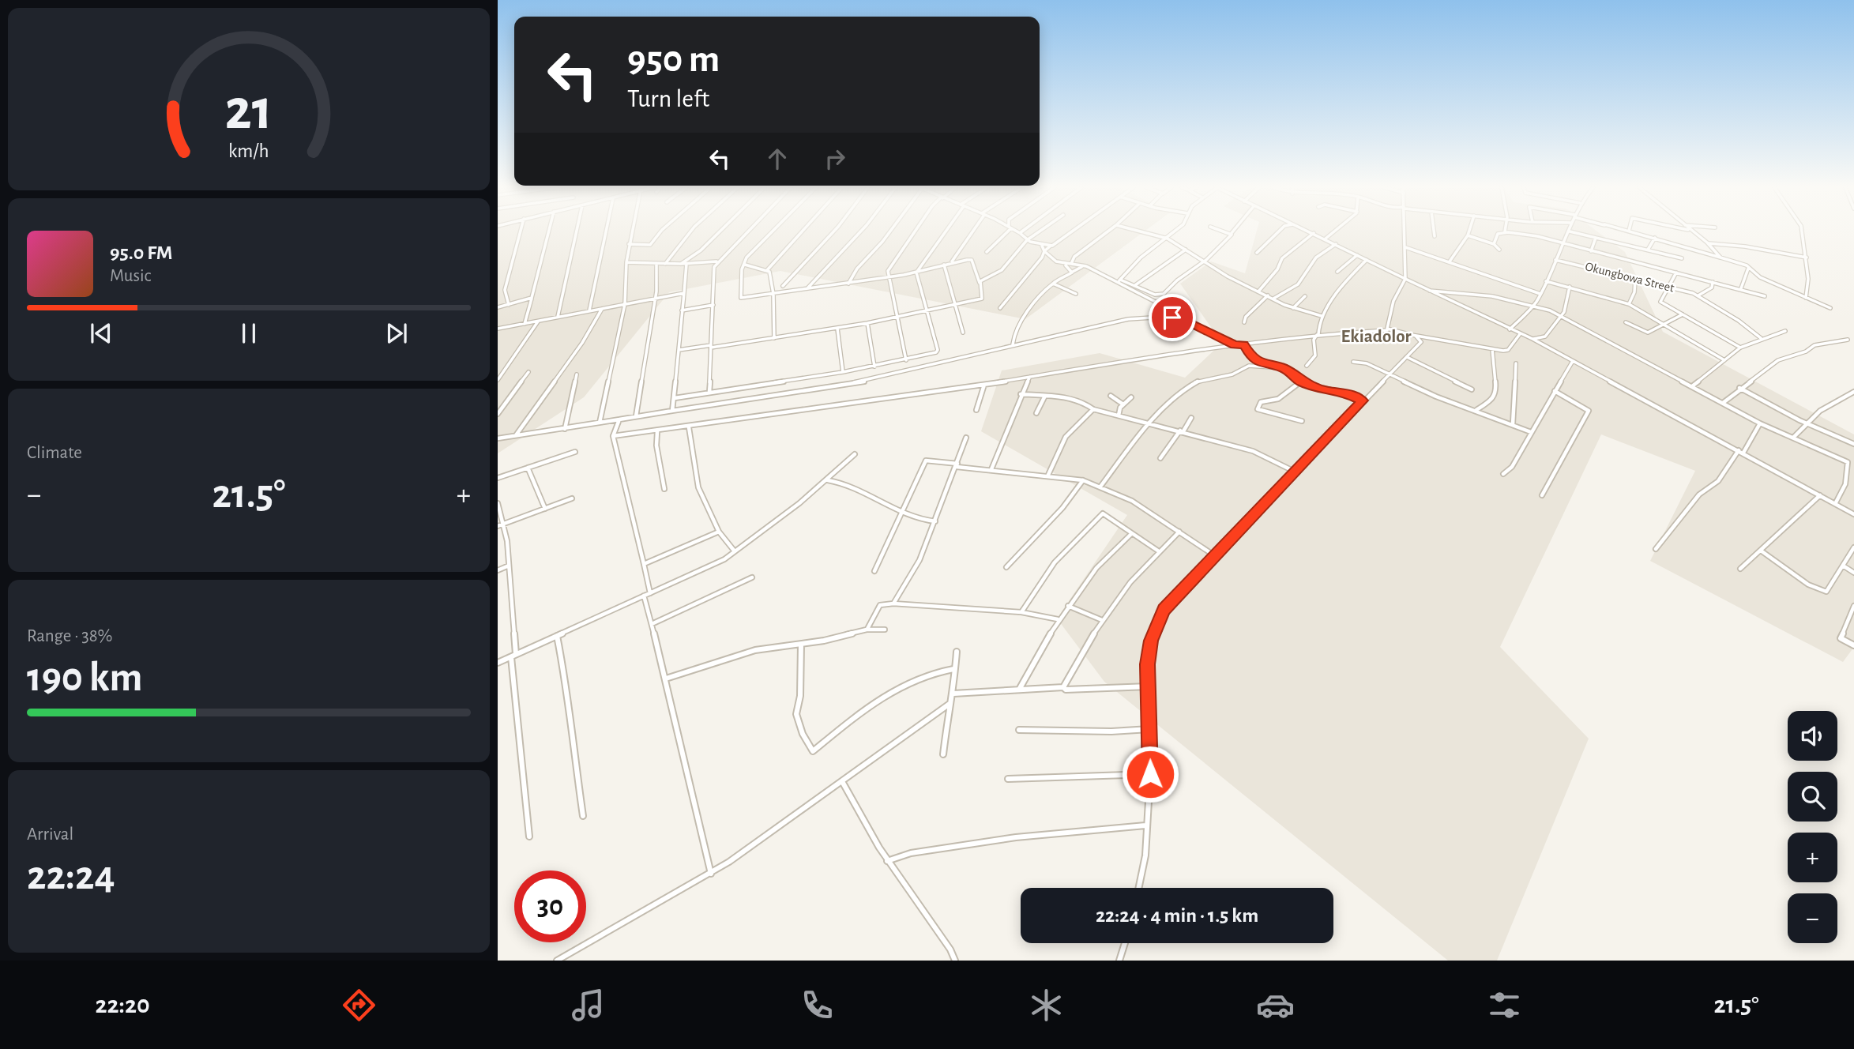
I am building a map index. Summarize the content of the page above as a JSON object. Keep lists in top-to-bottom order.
{
  "streets": {
    "street": ["Okungbowa Street"]
  },
  "districts": ["Ekiadolor"],
  "page": {
    "turn": ["950 m", "Turn left"],
    "song": ["95.0 FM", "Music"],
    "tile": [
      "Climate",
      ["Range · 38%", "190 km"],
      ["Arrival", "22:24"]
    ],
    "heat": ["−", "21.5°", "+"],
    "map_buttons": ["+", "−"],
    "limit": "30",
    "trip": "22:24 · 4 min · 1.5 km",
    "tabs": ["22:20", "21.5°"],
    "gauge": ["21", "km/h"]
  }
}
